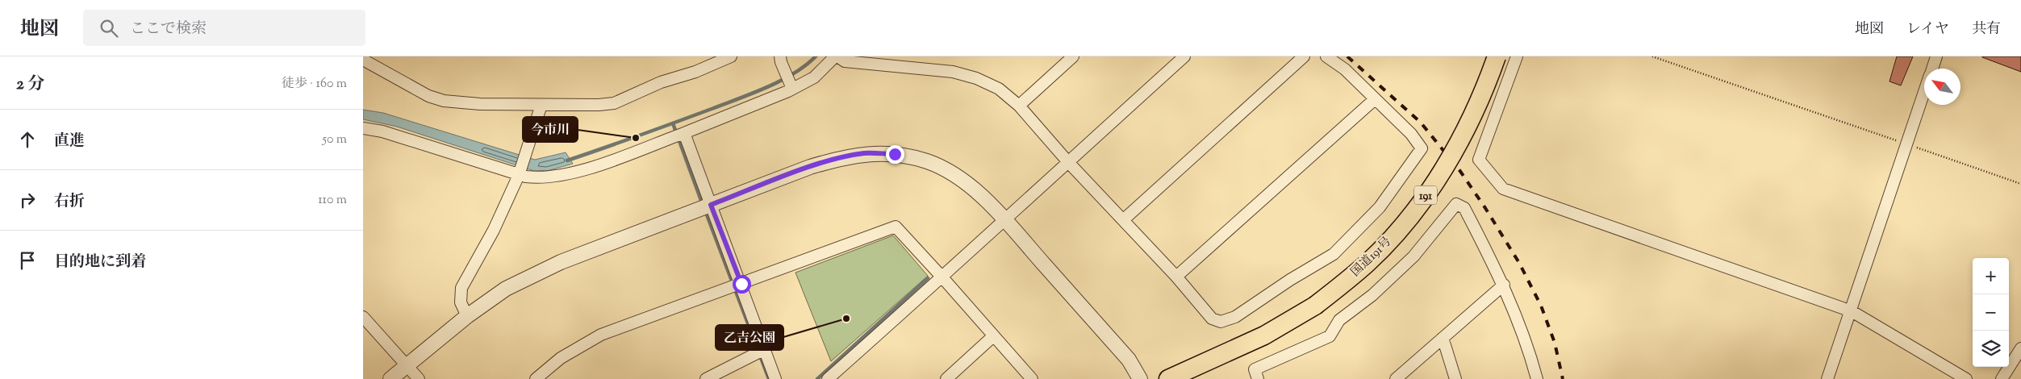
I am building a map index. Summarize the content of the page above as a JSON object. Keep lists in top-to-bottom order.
{
  "streets": {
    "highway": ["191", "国道191号"]
  },
  "places": ["今市川", "乙吉公園"],
  "north": "top left",
  "page": {
    "header": "地図",
    "search": "ここで検索",
    "nav": ["地図", "レイヤ", "共有"],
    "heading": ["2 分", "徒歩 · 160 m"],
    "list": [
      ["直進", "50 m"],
      ["右折", "110 m"],
      "目的地に到着"
    ],
    "map_buttons": ["+", "−"]
  }
}
